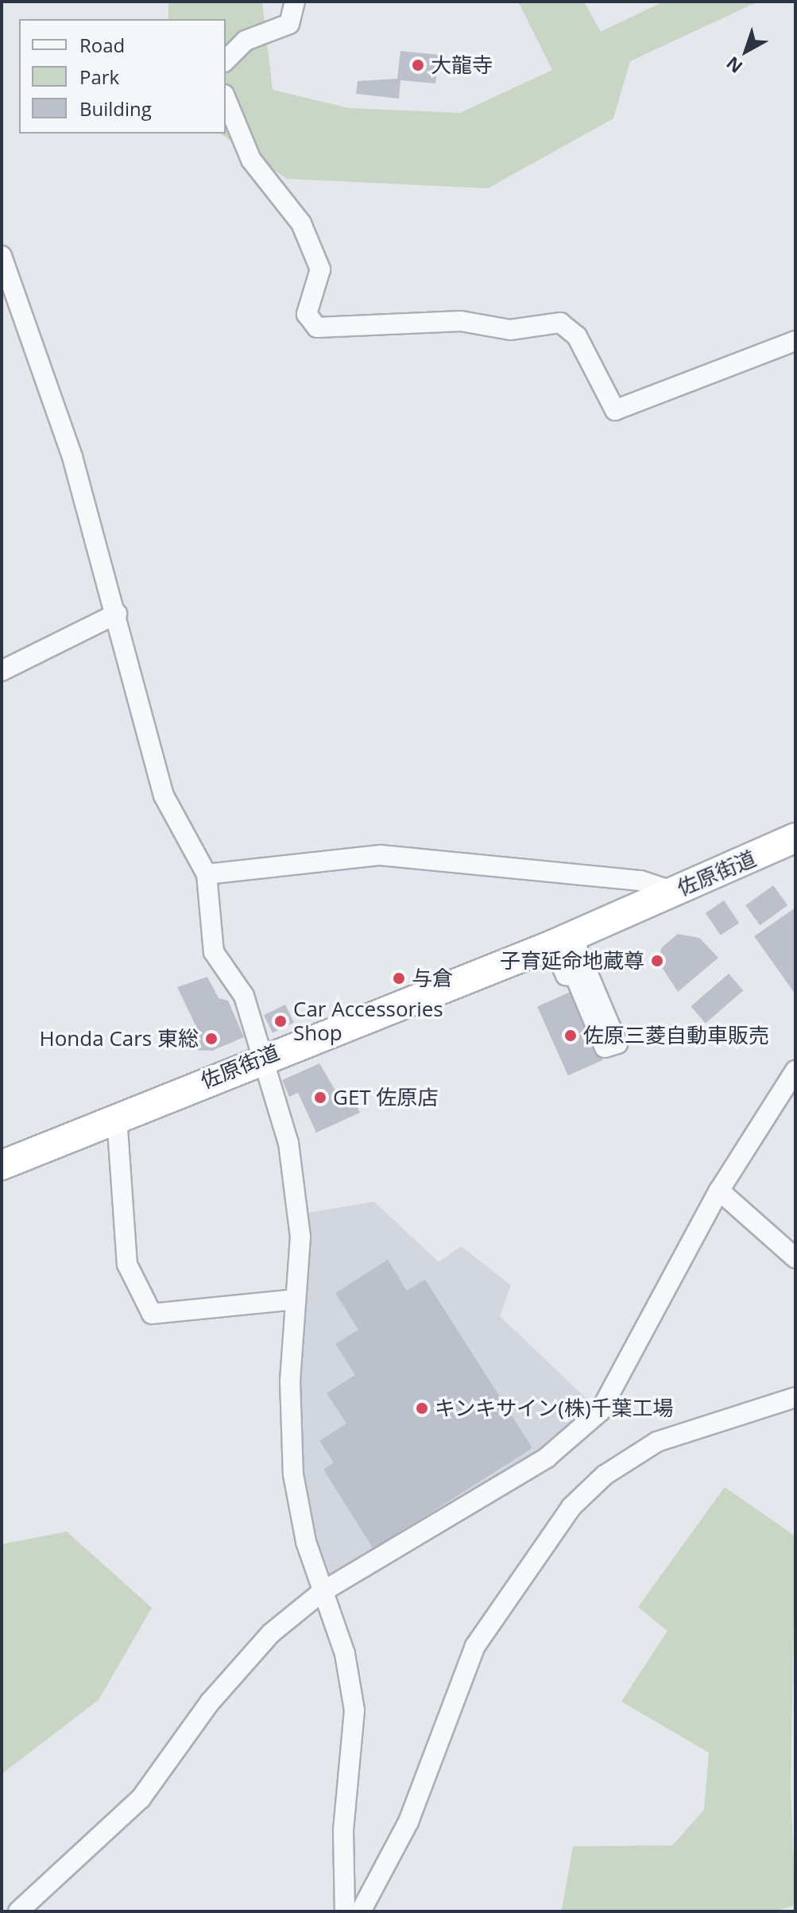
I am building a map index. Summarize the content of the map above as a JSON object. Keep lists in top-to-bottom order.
{
  "streets": {
    "highway": ["佐原街道"]
  },
  "places": [
    "大龍寺",
    "子育延命地蔵尊",
    "与倉",
    "Car Accessories Shop",
    "佐原三菱自動車販売",
    "Honda Cars 東総",
    "GET 佐原店",
    "キンキサイン(株)千葉工場"
  ],
  "legend": ["Road", "Park", "Building"],
  "north": "bottom left"
}
